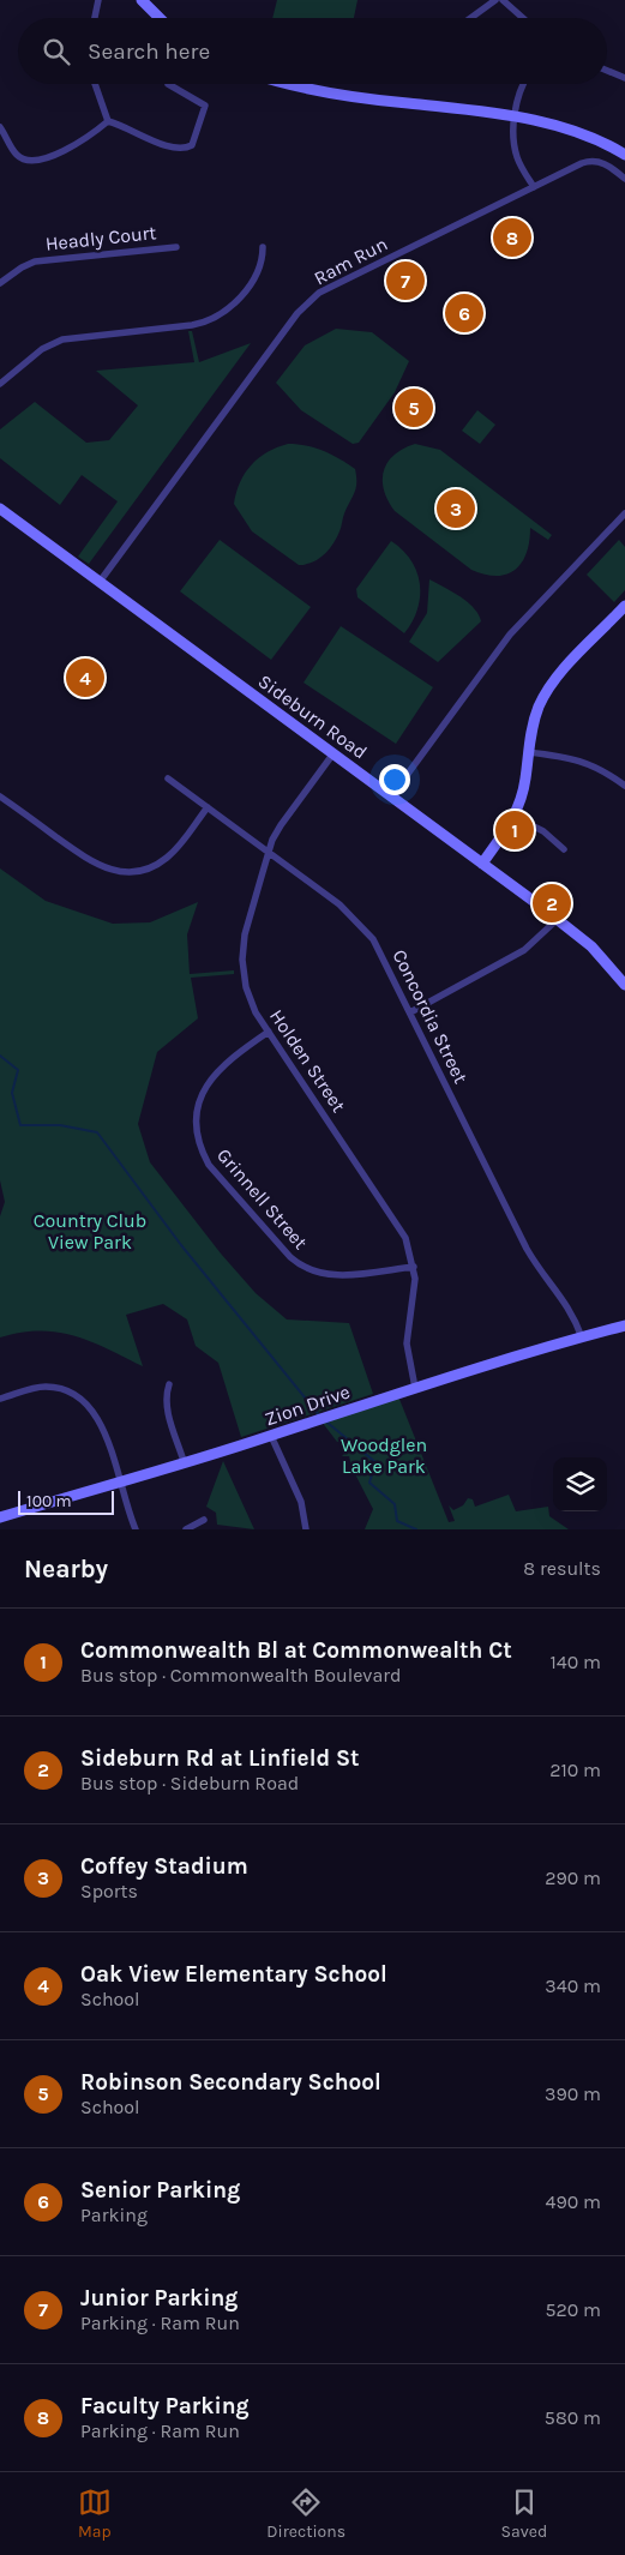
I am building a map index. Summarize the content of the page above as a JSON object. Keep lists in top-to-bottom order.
{
  "streets": {
    "street": [
      "Headly Court",
      "Ram Run",
      "Sideburn Road",
      "Concordia Street",
      "Holden Street",
      "Grinnell Street",
      "Zion Drive"
    ]
  },
  "crossings": [
    ["Ram Run", "Sideburn Road"],
    ["Sideburn Road", "Holden Street"],
    ["Concordia Street", "Holden Street"],
    ["Concordia Street", "Zion Drive"],
    ["Holden Street", "Grinnell Street"],
    ["Holden Street", "Zion Drive"]
  ],
  "parks": ["Country Club View Park", "Woodglen Lake Park"],
  "scale_bar": "100 m",
  "page": {
    "search": "Search here",
    "pins": [
      "8",
      "7",
      "6",
      "5",
      "3",
      "4",
      "1",
      "2"
    ],
    "scale": "100 m",
    "heading": ["Nearby", "8 results"],
    "list": [
      {
        "mark": "1",
        "name": "Commonwealth Bl at Commonwealth Ct",
        "note": "Bus stop · Commonwealth Boulevard",
        "value": "140 m"
      },
      {
        "mark": "2",
        "name": "Sideburn Rd at Linfield St",
        "note": "Bus stop · Sideburn Road",
        "value": "210 m"
      },
      {
        "mark": "3",
        "name": "Coffey Stadium",
        "note": "Sports",
        "value": "290 m"
      },
      {
        "mark": "4",
        "name": "Oak View Elementary School",
        "note": "School",
        "value": "340 m"
      },
      {
        "mark": "5",
        "name": "Robinson Secondary School",
        "note": "School",
        "value": "390 m"
      },
      {
        "mark": "6",
        "name": "Senior Parking",
        "note": "Parking",
        "value": "490 m"
      },
      {
        "mark": "7",
        "name": "Junior Parking",
        "note": "Parking · Ram Run",
        "value": "520 m"
      },
      {
        "mark": "8",
        "name": "Faculty Parking",
        "note": "Parking · Ram Run",
        "value": "580 m"
      }
    ],
    "nav": ["Map", "Directions", "Saved"]
  }
}
